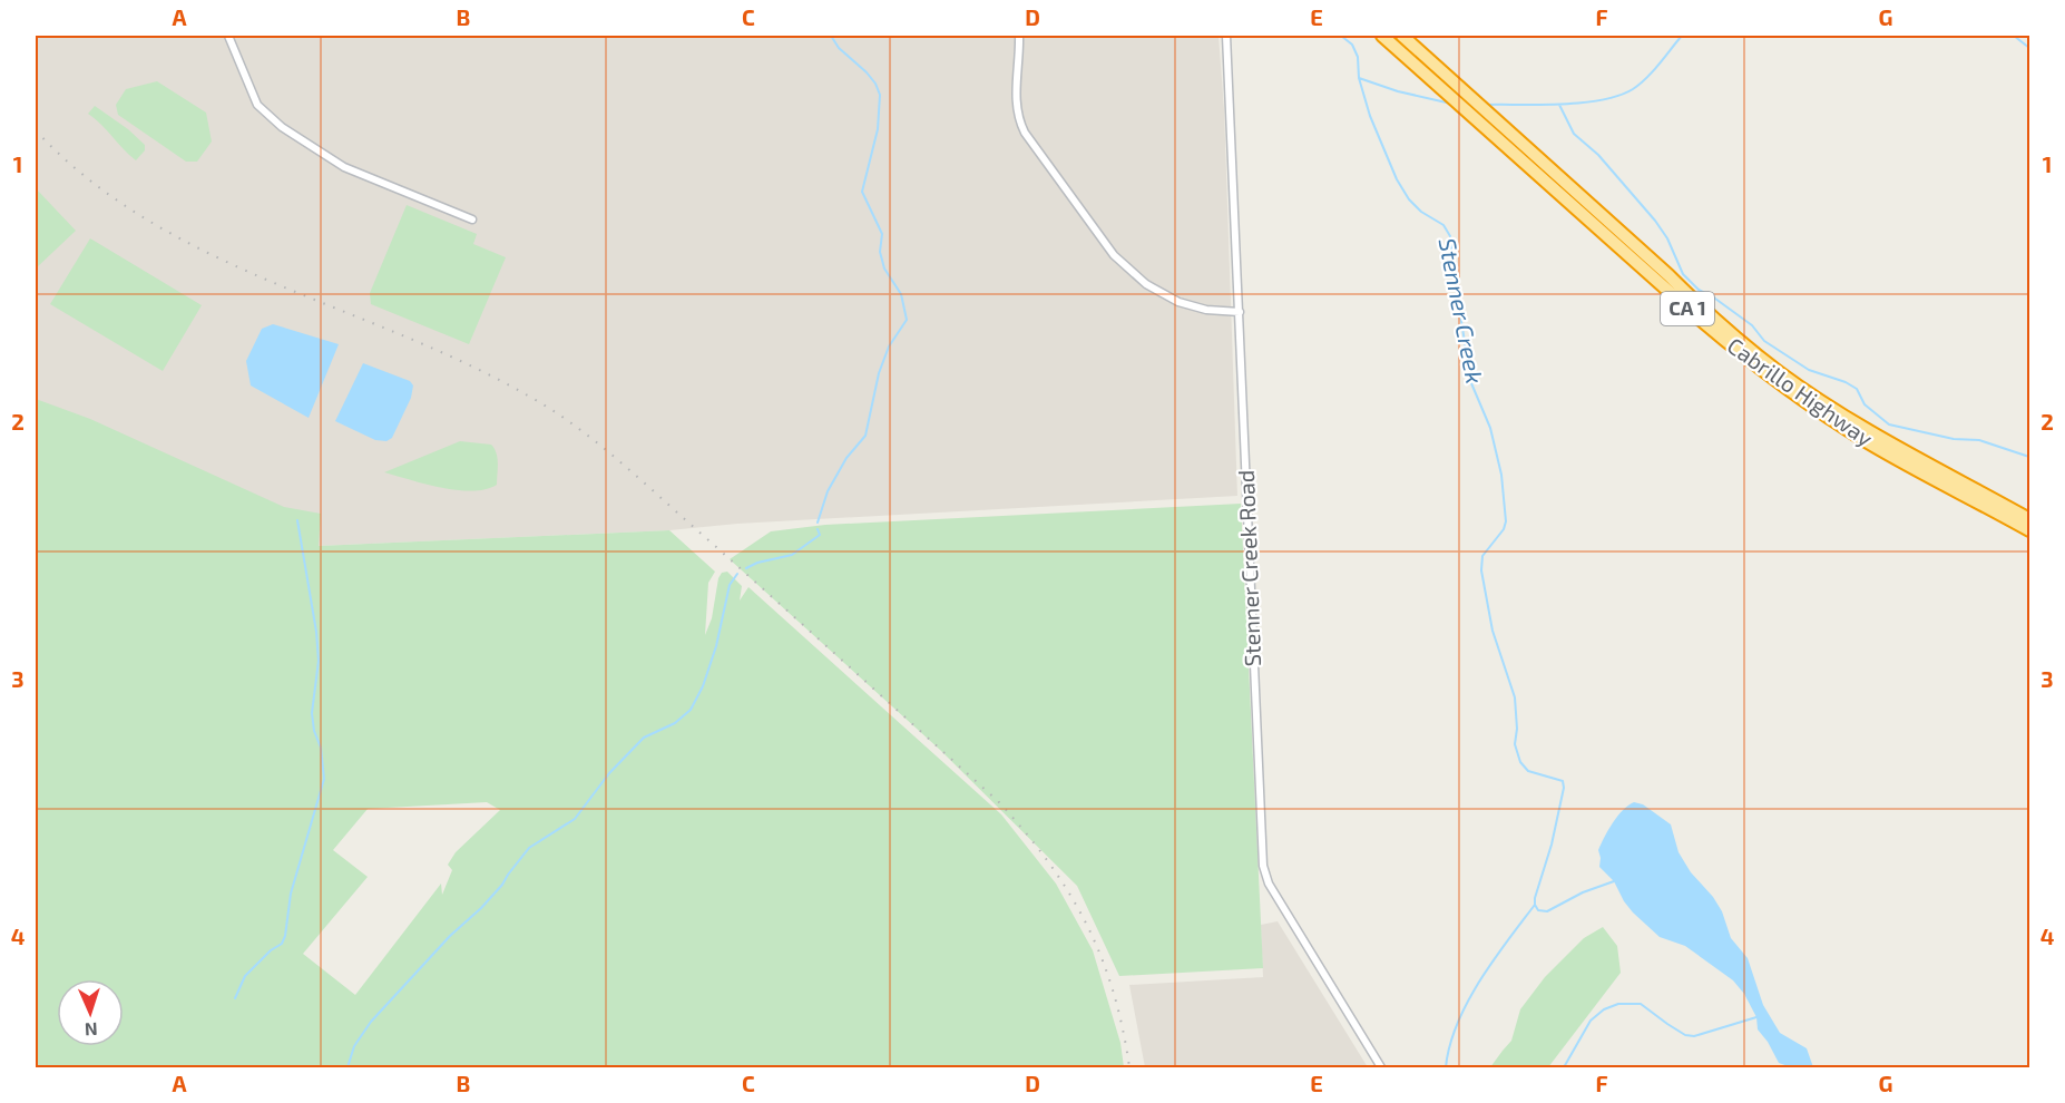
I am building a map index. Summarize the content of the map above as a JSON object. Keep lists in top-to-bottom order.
{
  "streets": {
    "highway": ["CA 1", "Cabrillo Highway"],
    "street": ["Stenner Creek Road"]
  },
  "water": ["Stenner Creek"],
  "north": "bottom",
  "grid": {
    "columns": [
      "A",
      "B",
      "C",
      "D",
      "E",
      "F",
      "G"
    ],
    "rows": [
      "1",
      "2",
      "3",
      "4"
    ]
  }
}
